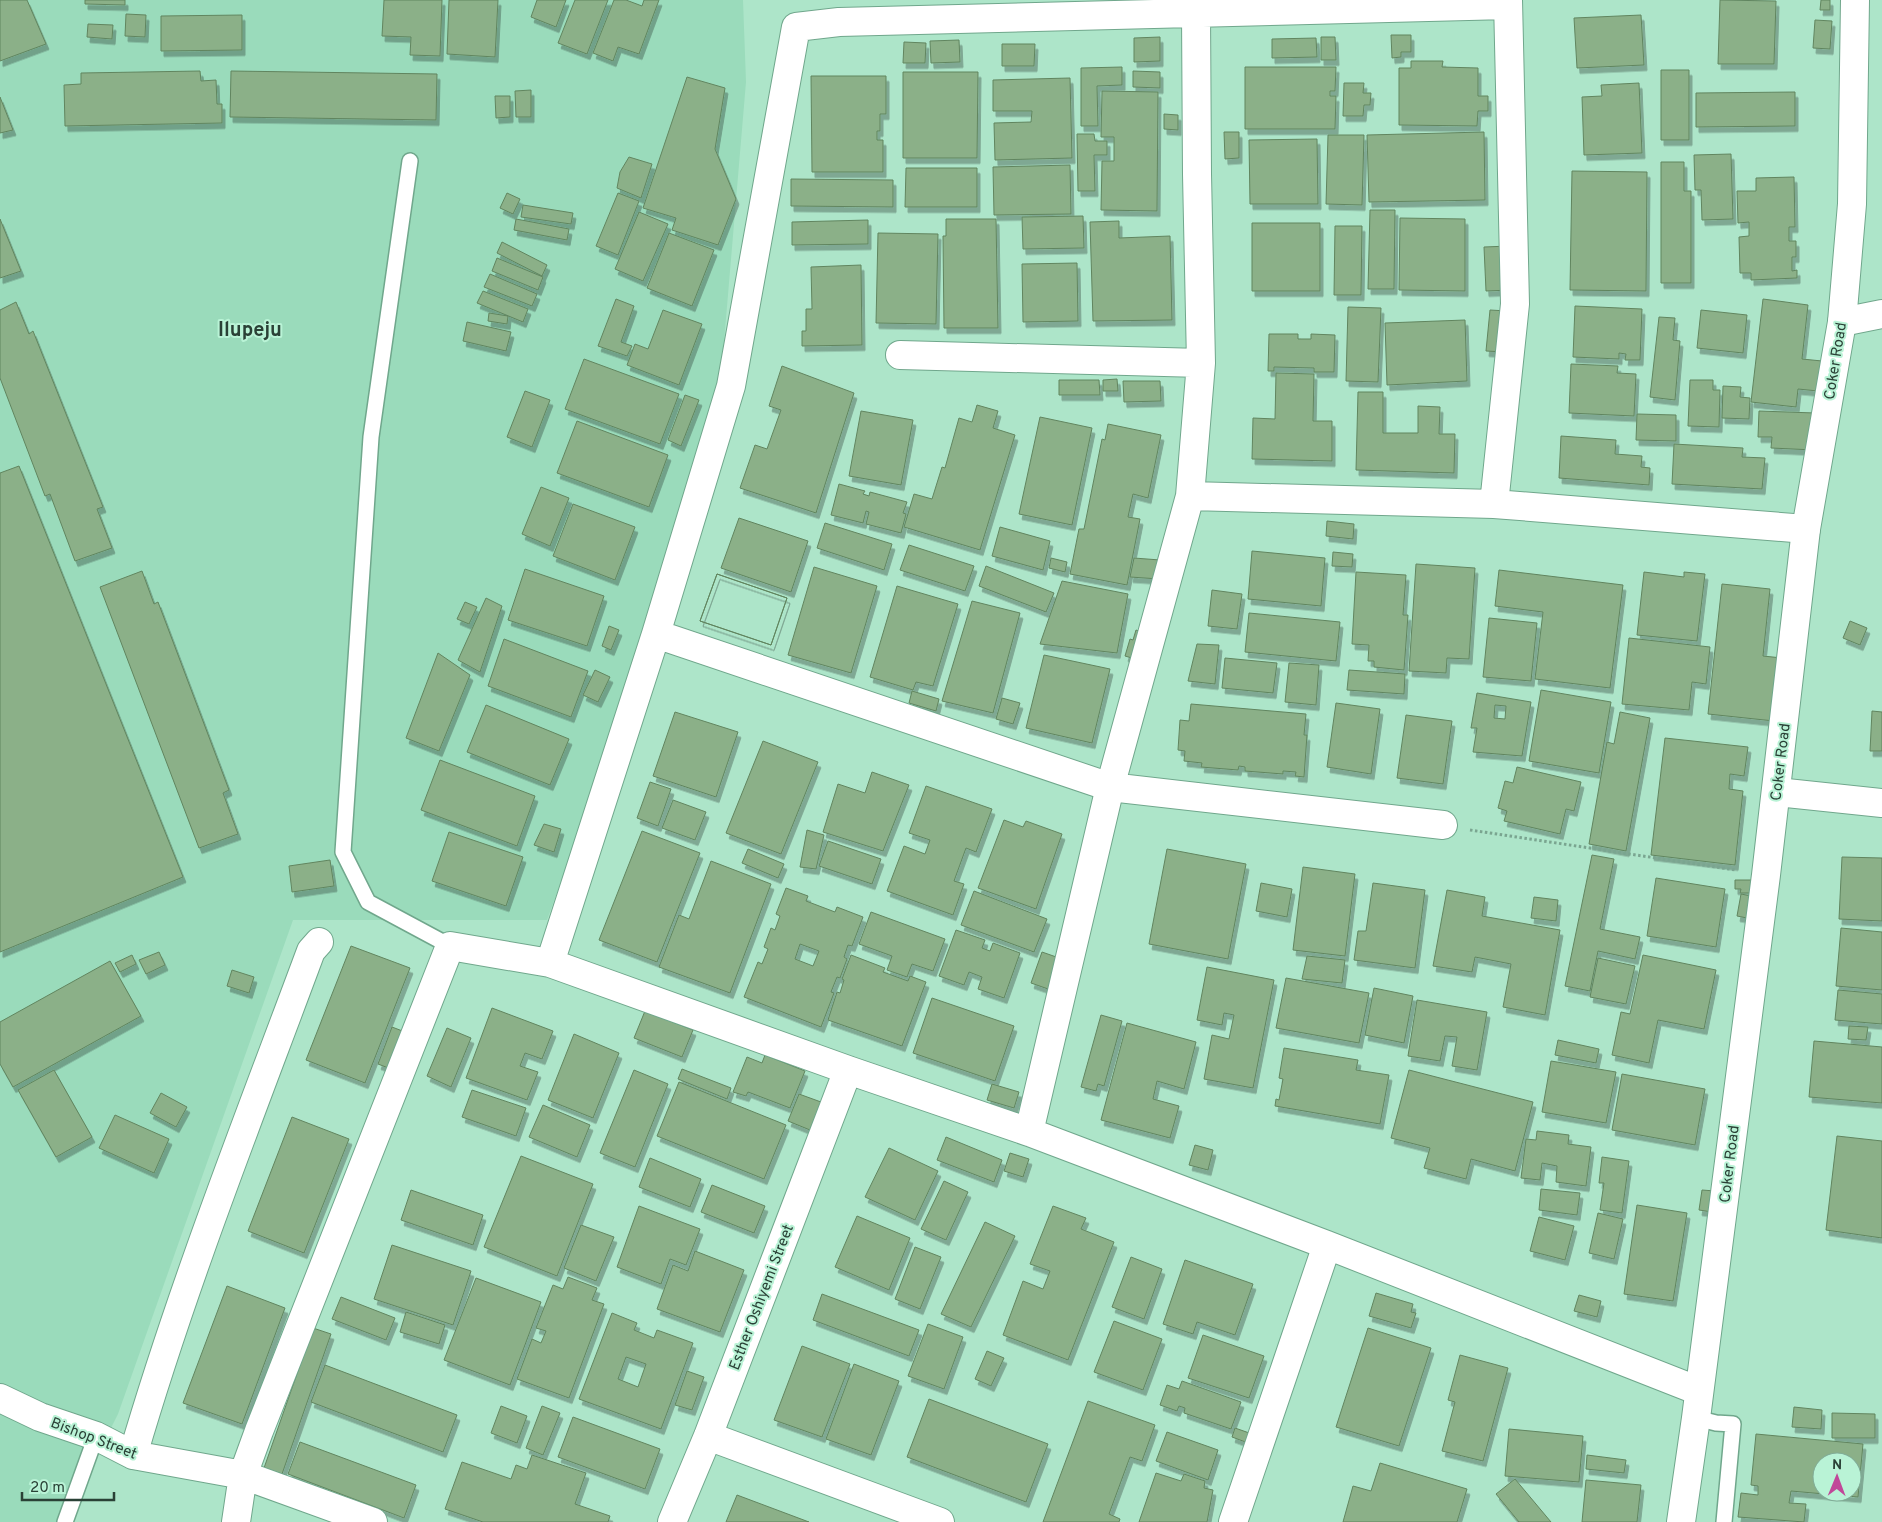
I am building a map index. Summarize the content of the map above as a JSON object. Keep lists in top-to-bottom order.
{
  "streets": {
    "street": ["Coker Road", "Esther Oshiyemi Street", "Bishop Street"]
  },
  "districts": ["Ilupeju"],
  "scale_bar": "20 m",
  "north": "top"
}
